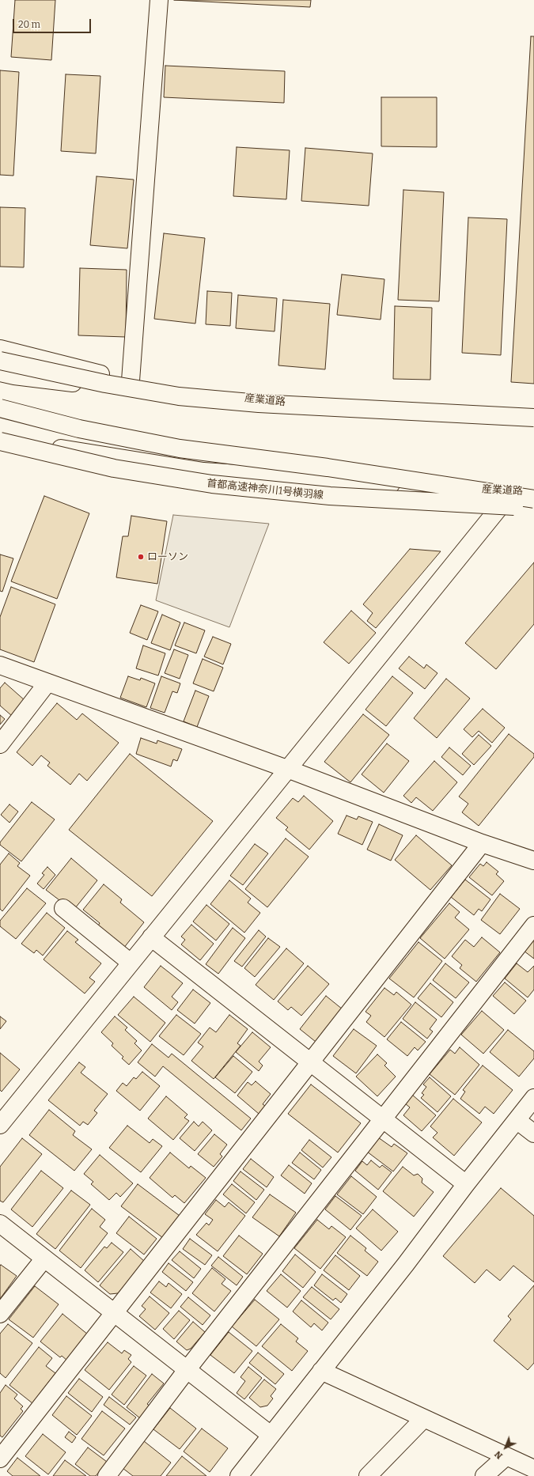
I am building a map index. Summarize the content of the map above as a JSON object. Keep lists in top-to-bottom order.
{
  "streets": {
    "main road": ["産業道路", "首都高速神奈川1号横羽線"]
  },
  "places": ["ローソン"],
  "scale_bar": "20 m",
  "north": "bottom left"
}
